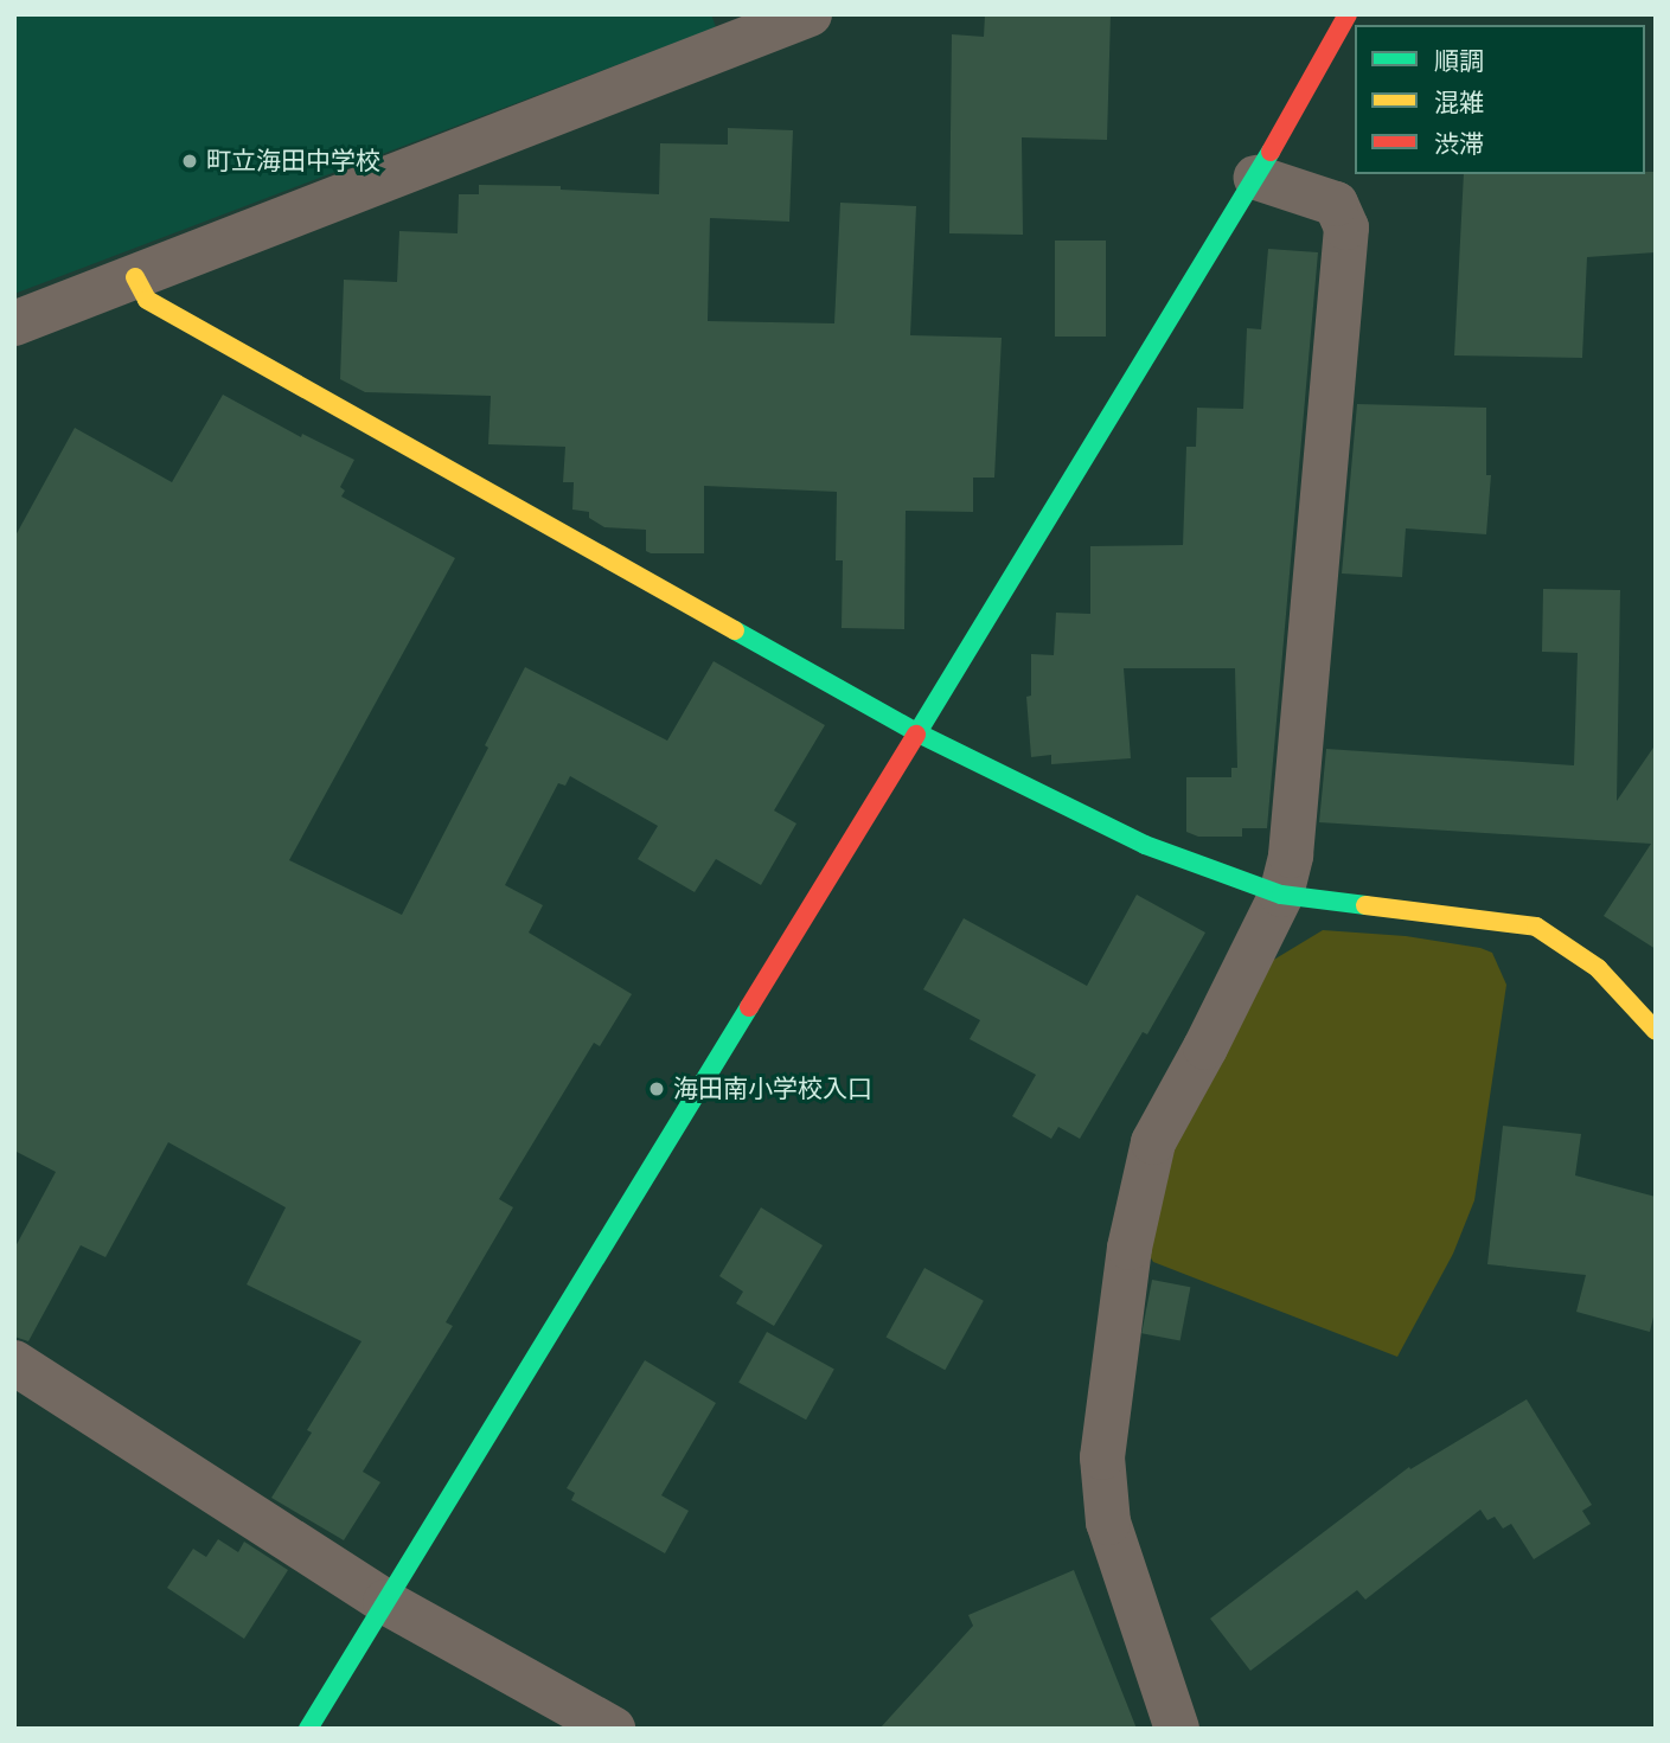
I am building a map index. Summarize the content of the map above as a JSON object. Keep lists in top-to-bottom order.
{
  "places": ["町立海田中学校", "海田南小学校入口"],
  "legend": ["順調", "混雑", "渋滞"]
}
